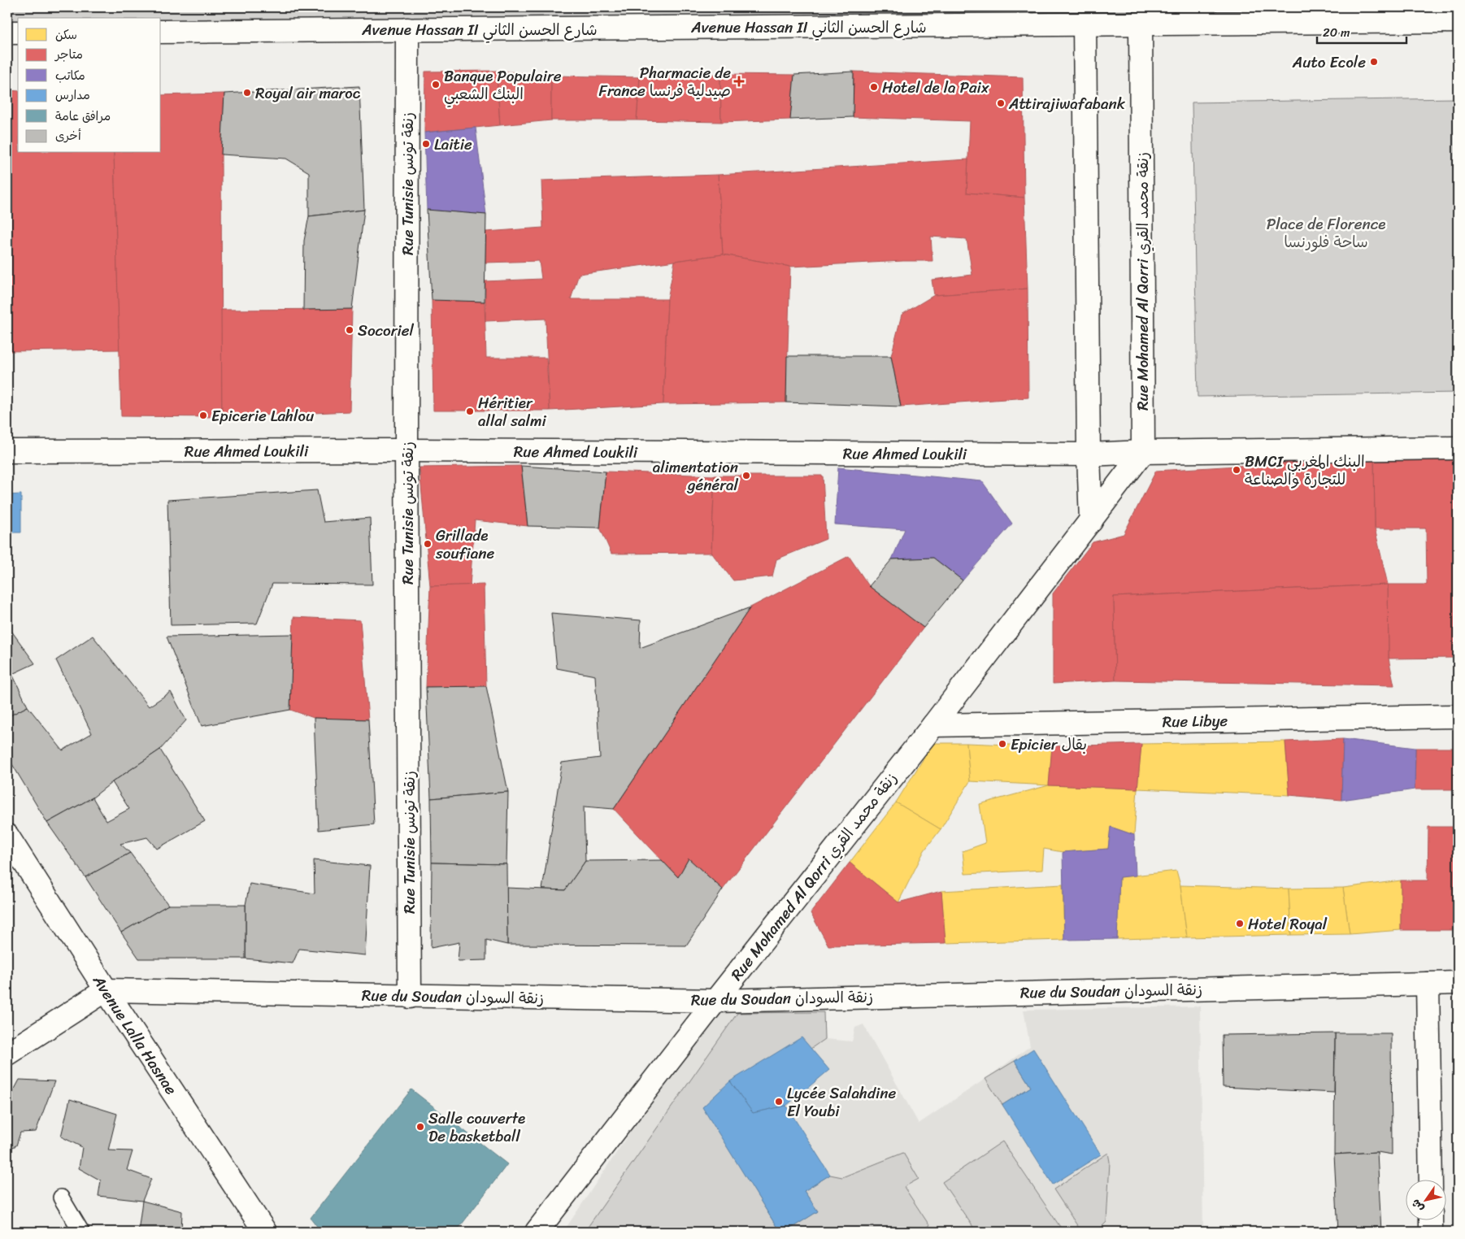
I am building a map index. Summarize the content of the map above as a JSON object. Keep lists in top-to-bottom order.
{
  "streets": {
    "street": [
      "Avenue Hassan II شارع الحسن الثاني",
      "Rue Tunisie زنقة تونس",
      "Rue Mohamed Al Qorri زنقة محمد القري",
      "Rue Ahmed Loukili",
      "Rue Libye",
      "Rue du Soudan زنقة السودان",
      "Avenue Lalla Hasnae"
    ]
  },
  "crossings": [
    ["Avenue Hassan II شارع الحسن الثاني", "Rue Tunisie زنقة تونس"],
    ["Avenue Hassan II شارع الحسن الثاني", "Rue Mohamed Al Qorri زنقة محمد القري"],
    ["Rue Tunisie زنقة تونس", "Rue Ahmed Loukili"],
    ["Rue Tunisie زنقة تونس", "Rue du Soudan زنقة السودان"],
    ["Rue Mohamed Al Qorri زنقة محمد القري", "Rue Ahmed Loukili"],
    ["Rue Mohamed Al Qorri زنقة محمد القري", "Rue Libye"],
    ["Rue Mohamed Al Qorri زنقة محمد القري", "Rue du Soudan زنقة السودان"],
    ["Rue du Soudan زنقة السودان", "Avenue Lalla Hasnae"]
  ],
  "parks": ["Place de Florence ساحة فلورنسا"],
  "places": {
    "other": [
      "Auto Ecole",
      "Banque Populaire البنك الشعبي",
      "Hotel de la Paix",
      "Royal air maroc",
      "Attirajiwafabank",
      "Laitie",
      "Socoriel",
      "Héritier allal salmi",
      "Epicerie Lahlou",
      "BMCI البنك المغربي للتجارة والصناعة",
      "alimentation général",
      "Grillade soufiane",
      "Epicier بقال",
      "Hotel Royal",
      "Lycée Salahdine El Youbi",
      "Salle couverte De basketball"
    ],
    "health": ["Pharmacie de France صيدلية فرنسا"]
  },
  "legend": [
    "سكن",
    "متاجر",
    "مكاتب",
    "مدارس",
    "مرافق عامة",
    "أخرى"
  ],
  "scale_bar": "20 m",
  "north": "bottom left"
}
